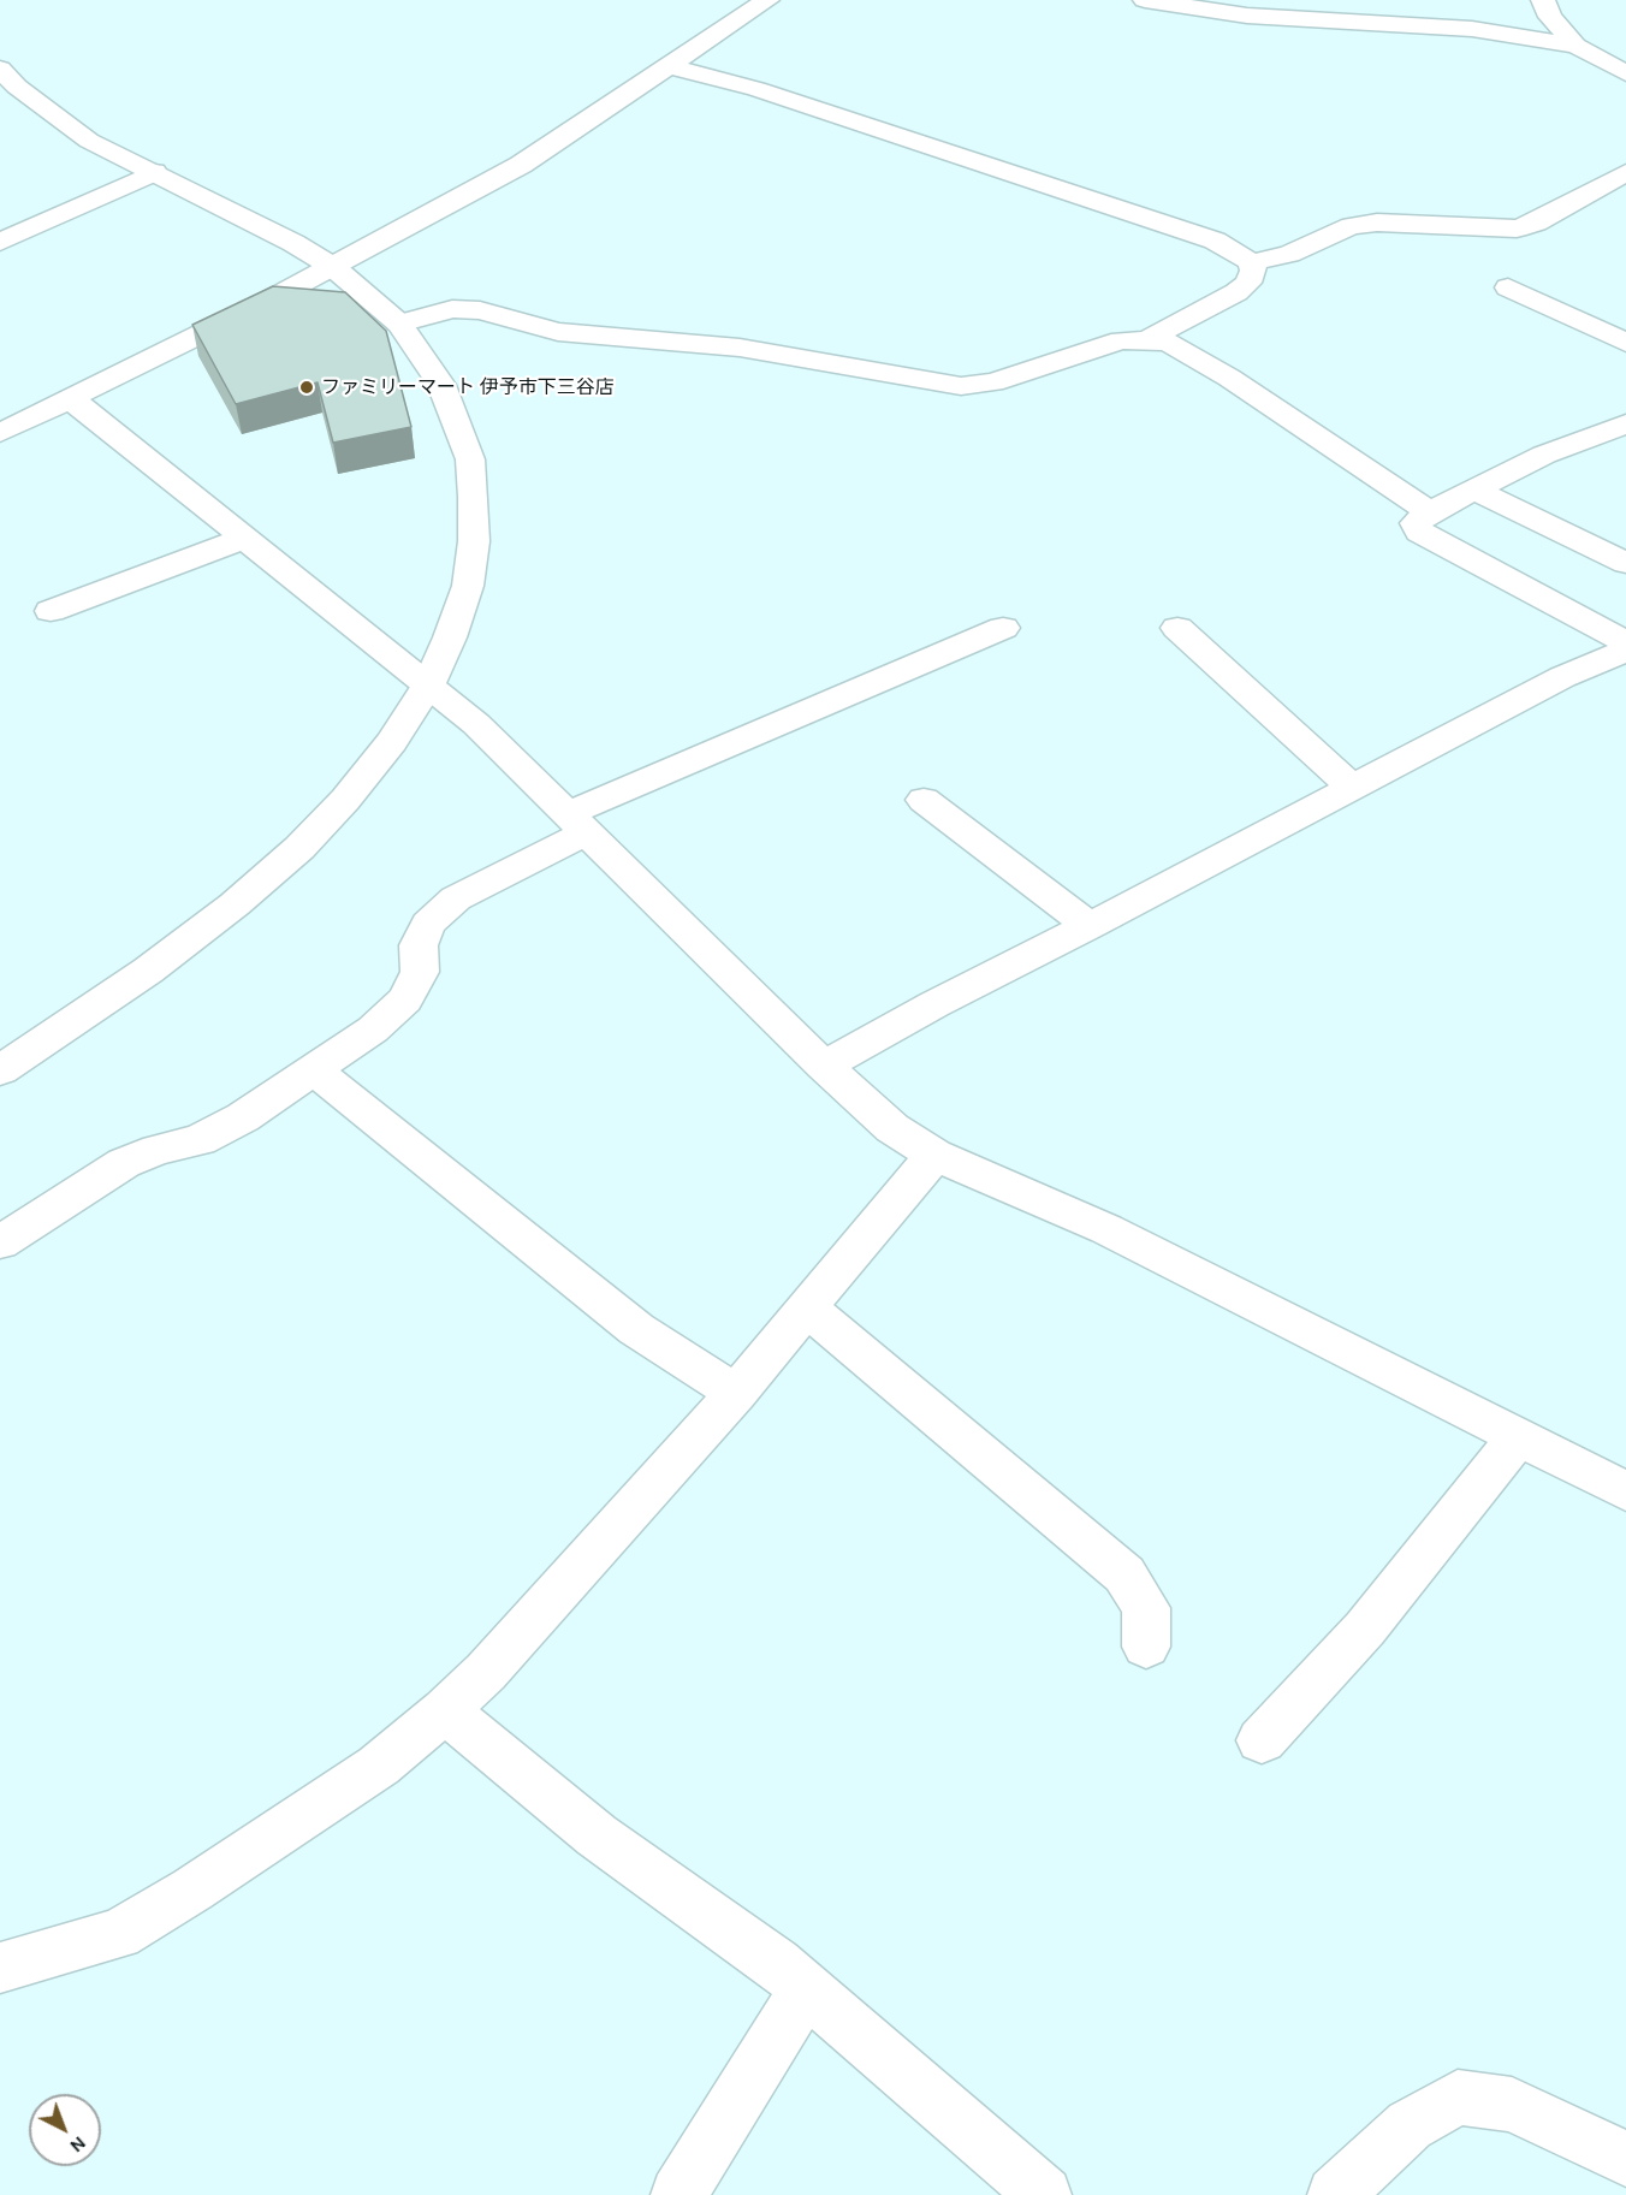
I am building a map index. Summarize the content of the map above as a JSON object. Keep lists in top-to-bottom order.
{
  "places": ["ファミリーマート 伊予市下三谷店"],
  "north": "bottom right"
}
